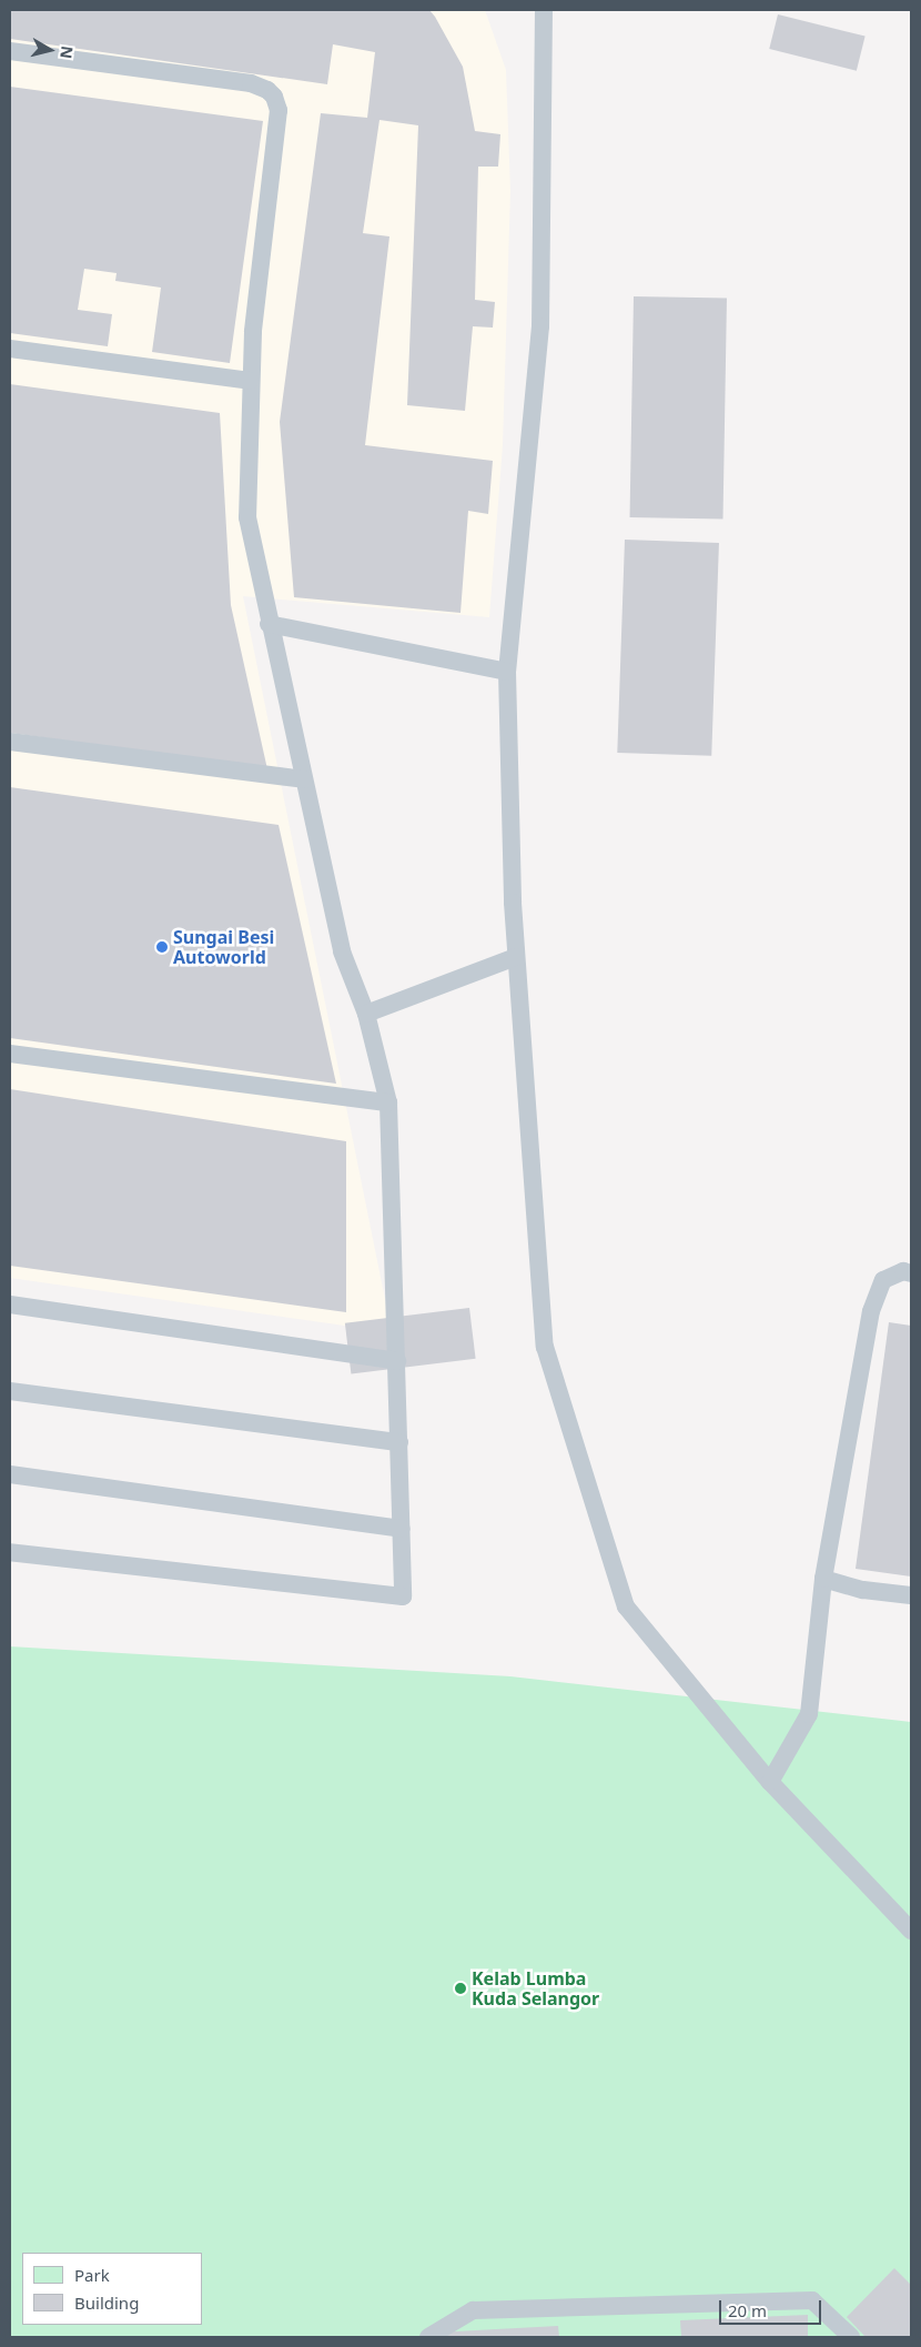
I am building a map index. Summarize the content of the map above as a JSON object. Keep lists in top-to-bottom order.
{
  "places": ["Sungai Besi Autoworld", "Kelab Lumba Kuda Selangor"],
  "legend": ["Park", "Building"],
  "scale_bar": "20 m",
  "north": "right"
}
